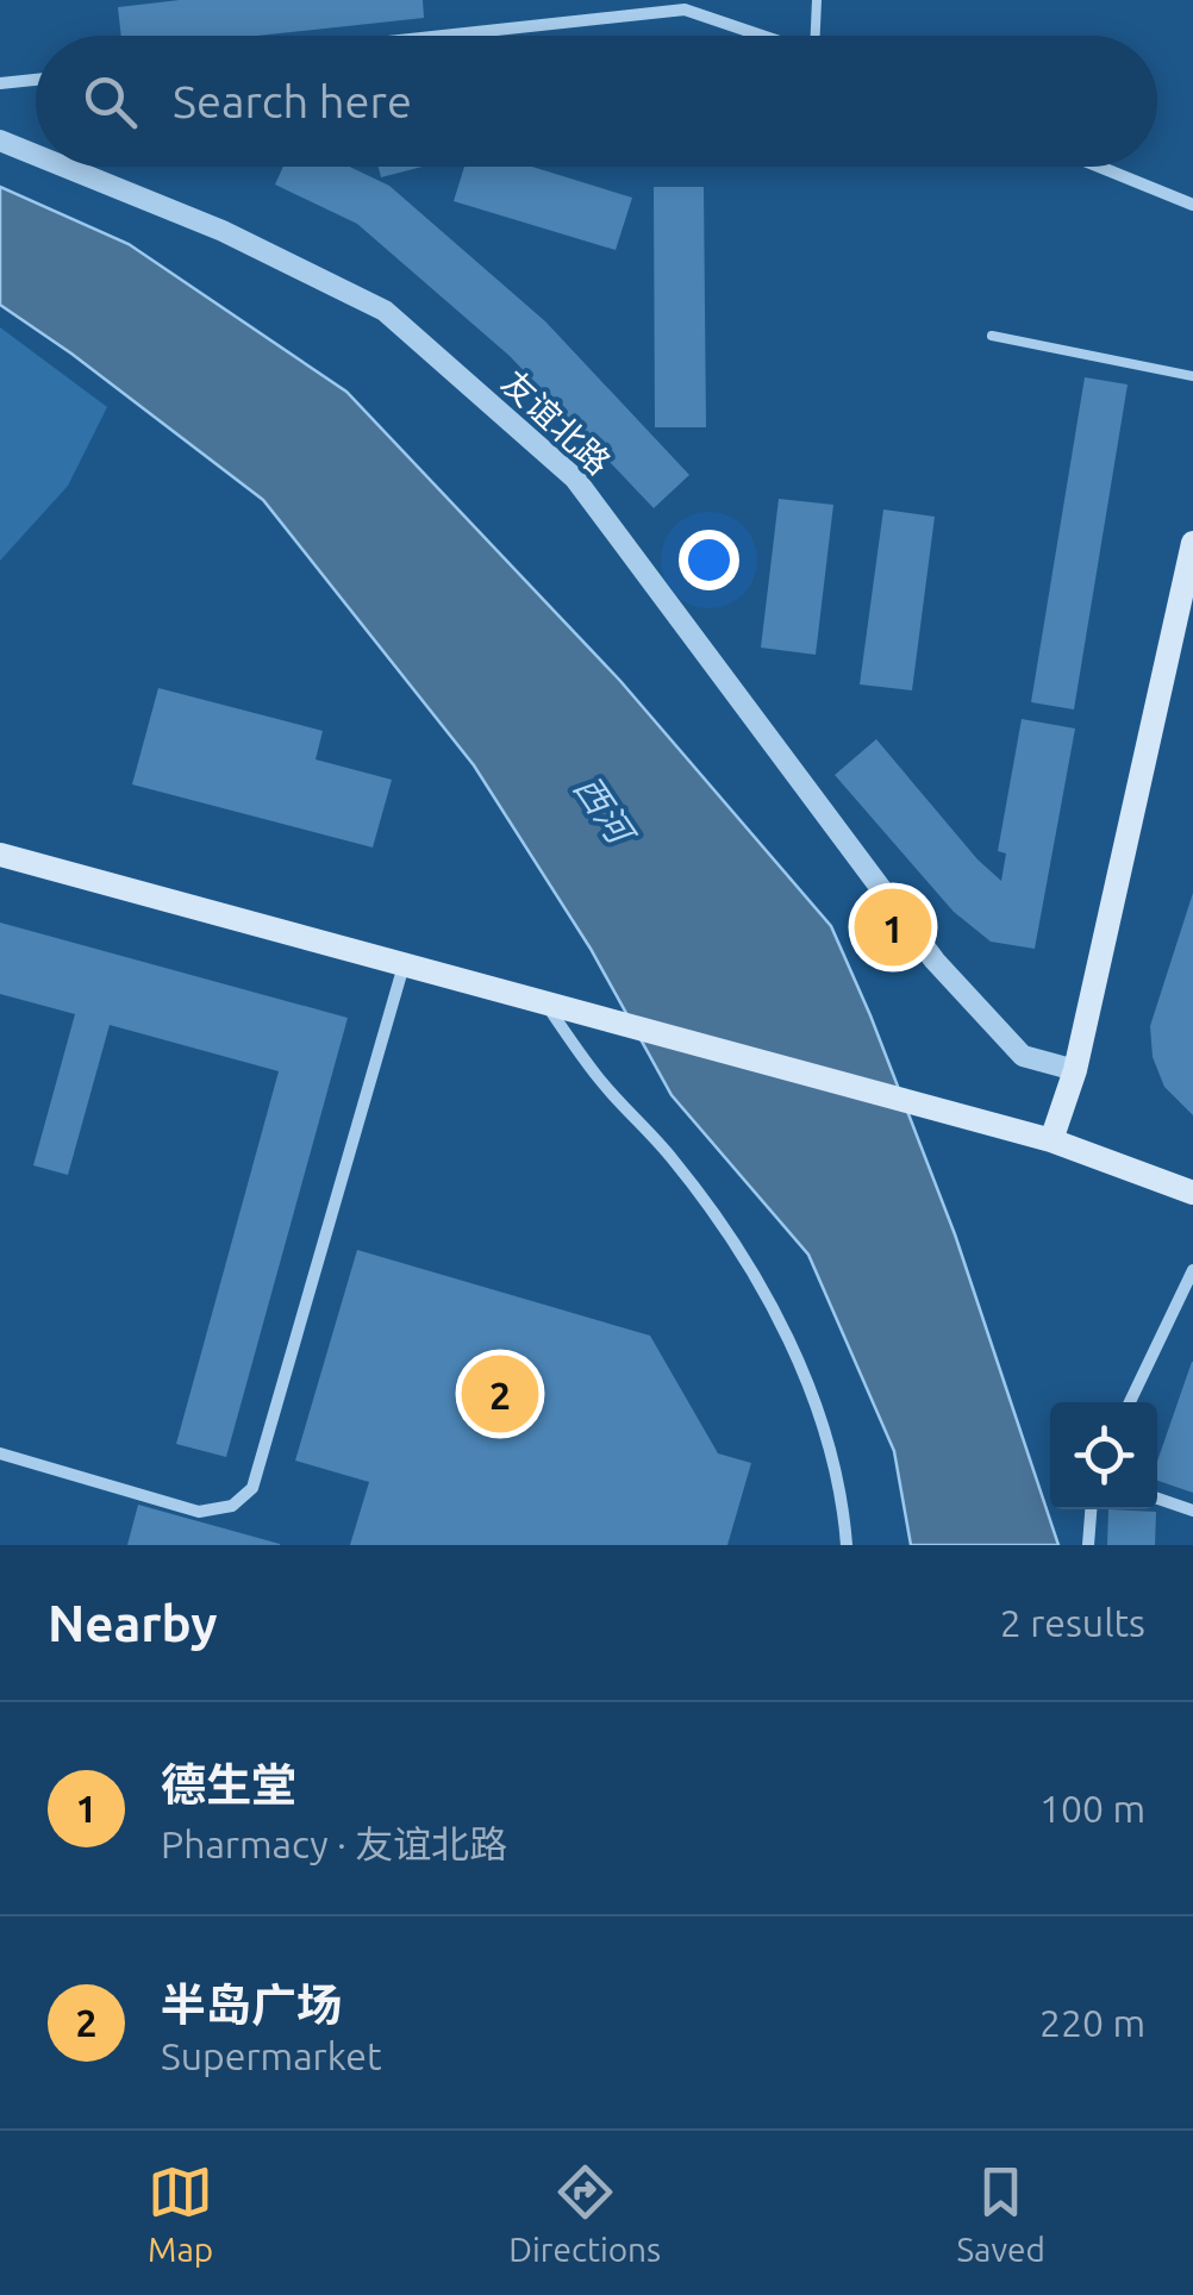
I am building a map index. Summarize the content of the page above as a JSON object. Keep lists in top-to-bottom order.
{
  "streets": {
    "street": ["友谊北路"]
  },
  "water": ["西河"],
  "page": {
    "search": "Search here",
    "pins": ["1", "2"],
    "heading": ["Nearby", "2 results"],
    "list": [
      {
        "mark": "1",
        "name": "德生堂",
        "note": "Pharmacy · 友谊北路",
        "value": "100 m"
      },
      {
        "mark": "2",
        "name": "半岛广场",
        "note": "Supermarket",
        "value": "220 m"
      }
    ],
    "nav": ["Map", "Directions", "Saved"]
  }
}
